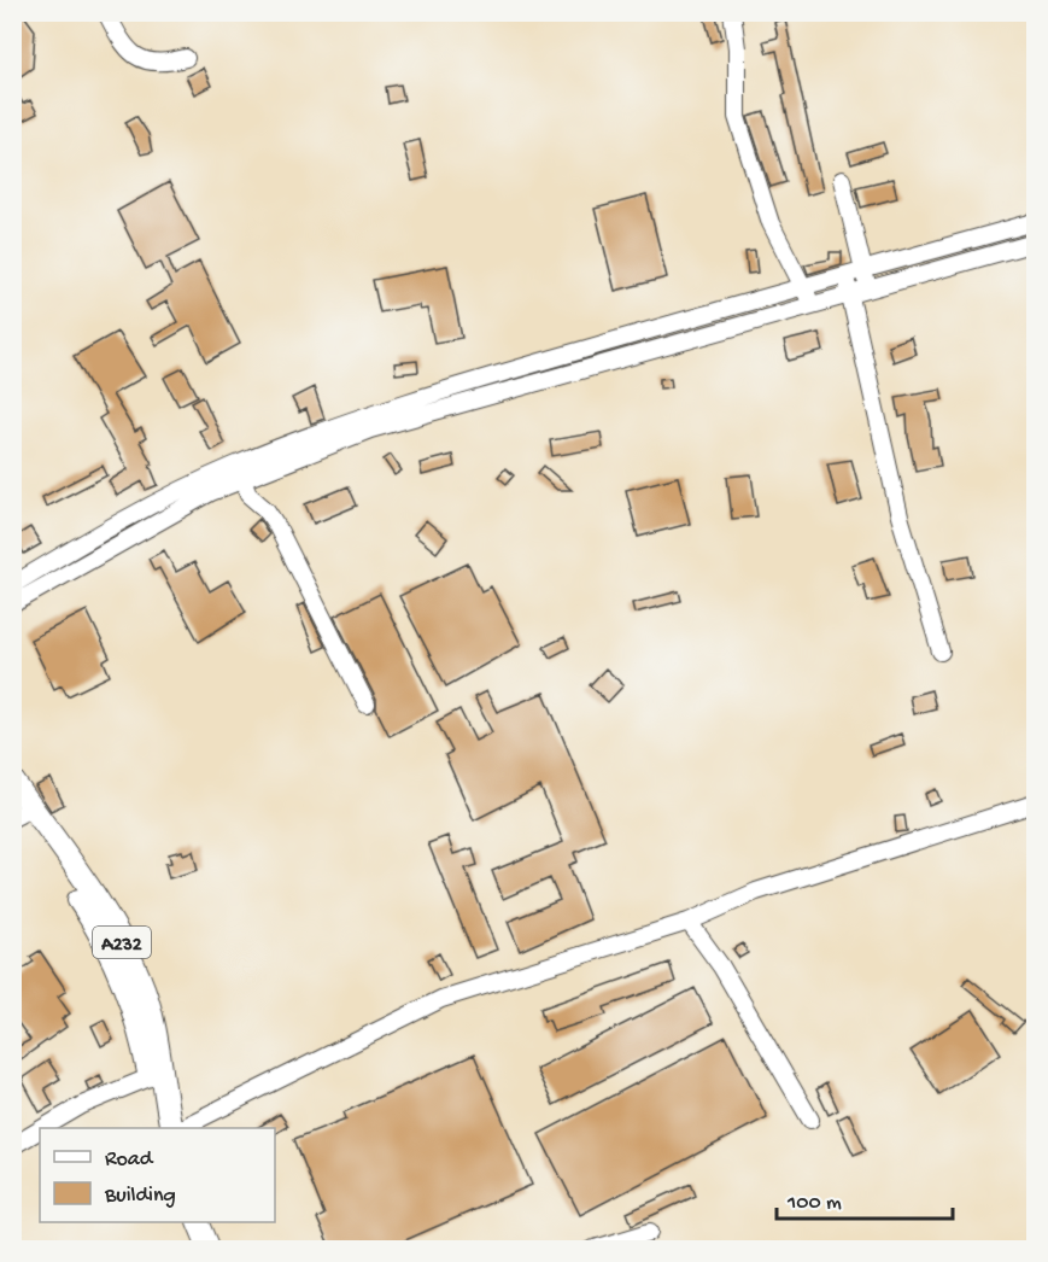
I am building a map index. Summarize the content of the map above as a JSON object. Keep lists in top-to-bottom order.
{
  "streets": {
    "main road": ["A232"]
  },
  "legend": ["Road", "Building"],
  "scale_bar": "100 m"
}
